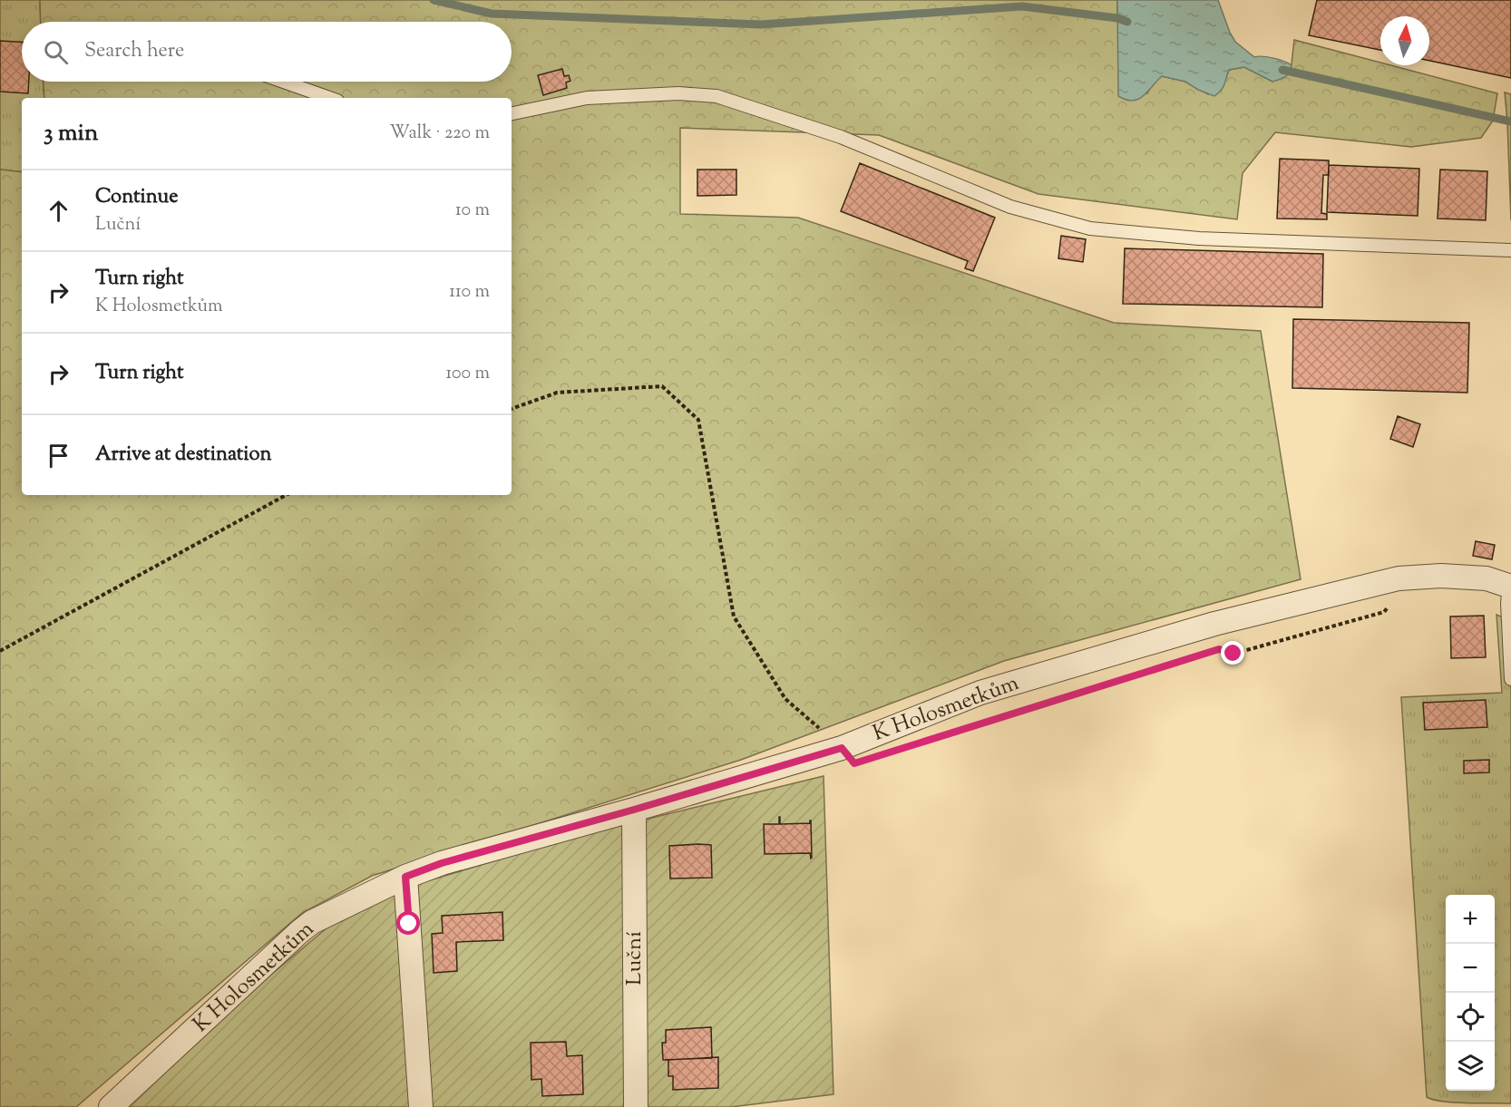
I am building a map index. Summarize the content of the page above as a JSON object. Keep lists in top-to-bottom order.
{
  "streets": {
    "street": ["K Holosmetkům", "Luční"]
  },
  "crossings": [
    ["K Holosmetkům", "Luční"]
  ],
  "north": "top",
  "page": {
    "search": "Search here",
    "heading": ["3 min", "Walk · 220 m"],
    "list": [
      ["Continue", "Luční", "10 m"],
      ["Turn right", "K Holosmetkům", "110 m"],
      ["Turn right", "100 m"],
      "Arrive at destination"
    ],
    "map_buttons": ["+", "−"]
  }
}
